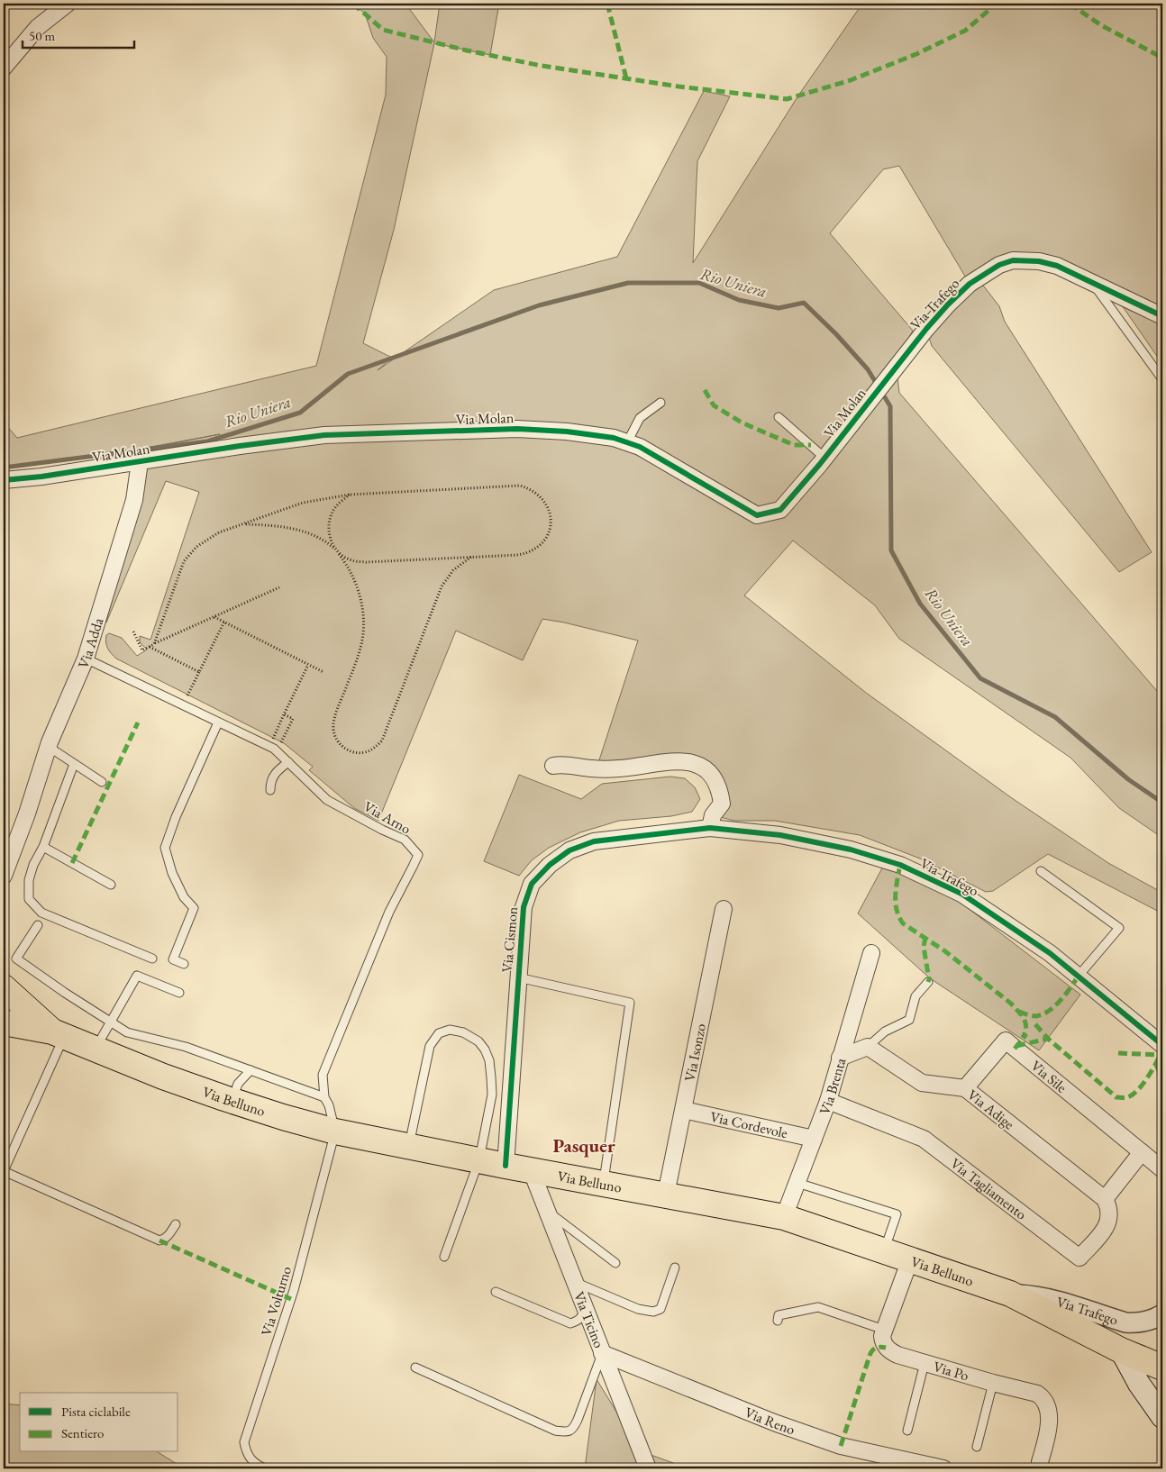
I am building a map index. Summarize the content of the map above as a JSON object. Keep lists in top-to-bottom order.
{
  "streets": {
    "main road": ["Via Belluno"],
    "street": [
      "Via Trafego",
      "Via Molan",
      "Via Adda",
      "Via Cismon",
      "Via Isonzo",
      "Via Sile",
      "Via Brenta",
      "Via Adige",
      "Via Cordevole",
      "Via Tagliamento",
      "Via Ticino",
      "Via Po",
      "Via Reno"
    ],
    "lane": ["Via Arno", "Via Volturno"]
  },
  "crossings": [
    ["Via Trafego", "Via Molan"],
    ["Via Trafego", "Via Cismon"],
    ["Via Trafego", "Via Belluno"],
    ["Via Molan", "Via Adda"],
    ["Via Adda", "Via Arno"],
    ["Via Arno", "Via Belluno"],
    ["Via Arno", "Via Volturno"],
    ["Via Cismon", "Via Belluno"],
    ["Via Isonzo", "Via Belluno"],
    ["Via Isonzo", "Via Cordevole"],
    ["Via Sile", "Via Adige"],
    ["Via Brenta", "Via Belluno"],
    ["Via Brenta", "Via Cordevole"],
    ["Via Brenta", "Via Tagliamento"],
    ["Via Belluno", "Via Volturno"],
    ["Via Belluno", "Via Ticino"],
    ["Via Adige", "Via Tagliamento"],
    ["Via Ticino", "Via Reno"]
  ],
  "districts": ["Pasquer"],
  "water": ["Rio Uniera"],
  "legend": ["Pista ciclabile", "Sentiero"],
  "scale_bar": "50 m"
}
